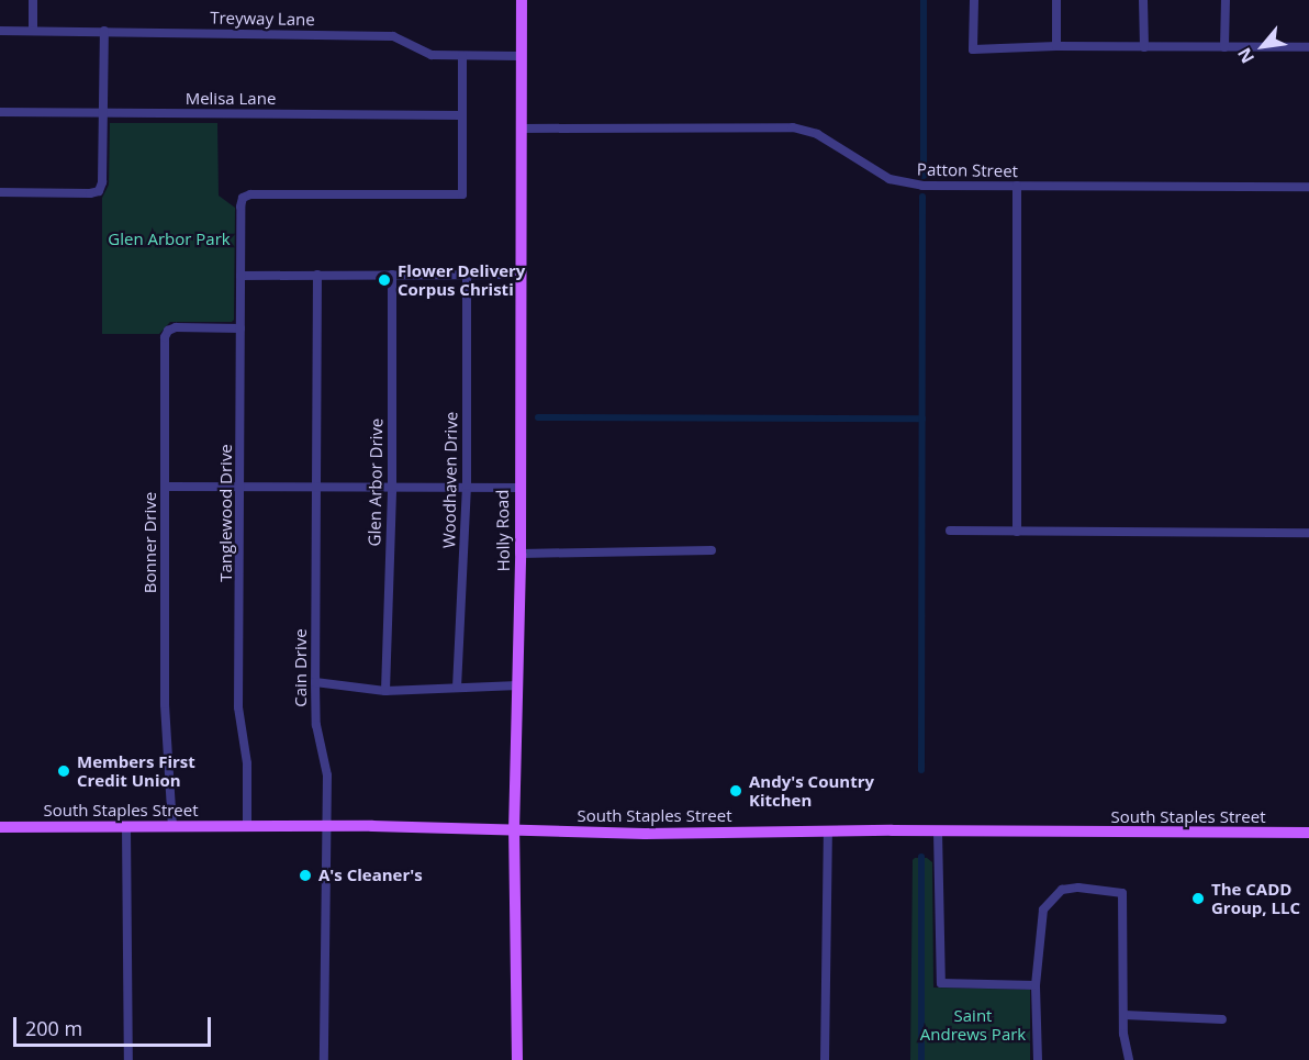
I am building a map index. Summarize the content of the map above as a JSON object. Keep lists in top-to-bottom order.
{
  "streets": {
    "main road": ["Holly Road", "South Staples Street"],
    "street": [
      "Treyway Lane",
      "Melisa Lane",
      "Patton Street",
      "Woodhaven Drive",
      "Glen Arbor Drive",
      "Tanglewood Drive",
      "Bonner Drive",
      "Cain Drive"
    ]
  },
  "crossings": [
    ["Treyway Lane", "Holly Road"],
    ["Melisa Lane", "Tanglewood Drive"],
    ["Patton Street", "Holly Road"],
    ["Tanglewood Drive", "Bonner Drive"],
    ["Tanglewood Drive", "South Staples Street"],
    ["Holly Road", "South Staples Street"],
    ["Bonner Drive", "South Staples Street"],
    ["Cain Drive", "South Staples Street"]
  ],
  "parks": ["Glen Arbor Park", "Saint Andrews Park"],
  "places": [
    "Flower Delivery Corpus Christi",
    "Members First Credit Union",
    "Andy's Country Kitchen",
    "A's Cleaner's",
    "The CADD Group, LLC"
  ],
  "scale_bar": "200 m",
  "north": "bottom left"
}
